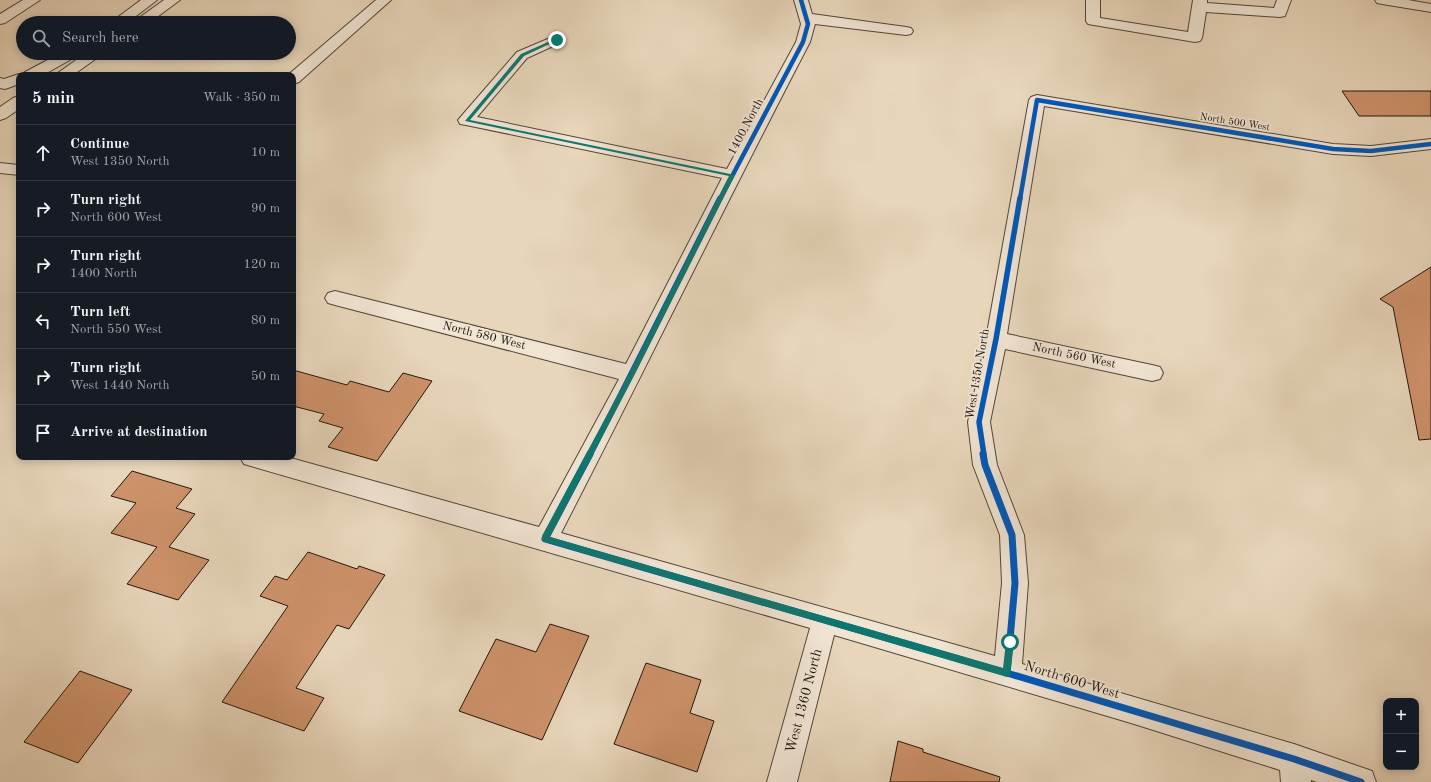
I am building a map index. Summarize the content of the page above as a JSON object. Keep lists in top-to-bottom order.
{
  "streets": {
    "street": [
      "North 500 West",
      "1400 North",
      "North 580 West",
      "North 560 West",
      "West 1350 North",
      "North 600 West",
      "West 1360 North"
    ]
  },
  "crossings": [
    ["North 500 West", "West 1350 North"],
    ["1400 North", "North 580 West"],
    ["1400 North", "North 600 West"],
    ["North 560 West", "West 1350 North"],
    ["West 1350 North", "North 600 West"],
    ["North 600 West", "West 1360 North"]
  ],
  "page": {
    "search": "Search here",
    "heading": ["5 min", "Walk · 350 m"],
    "list": [
      ["Continue", "West 1350 North", "10 m"],
      ["Turn right", "North 600 West", "90 m"],
      ["Turn right", "1400 North", "120 m"],
      ["Turn left", "North 550 West", "80 m"],
      ["Turn right", "West 1440 North", "50 m"],
      "Arrive at destination"
    ],
    "map_buttons": ["+", "−"]
  }
}
